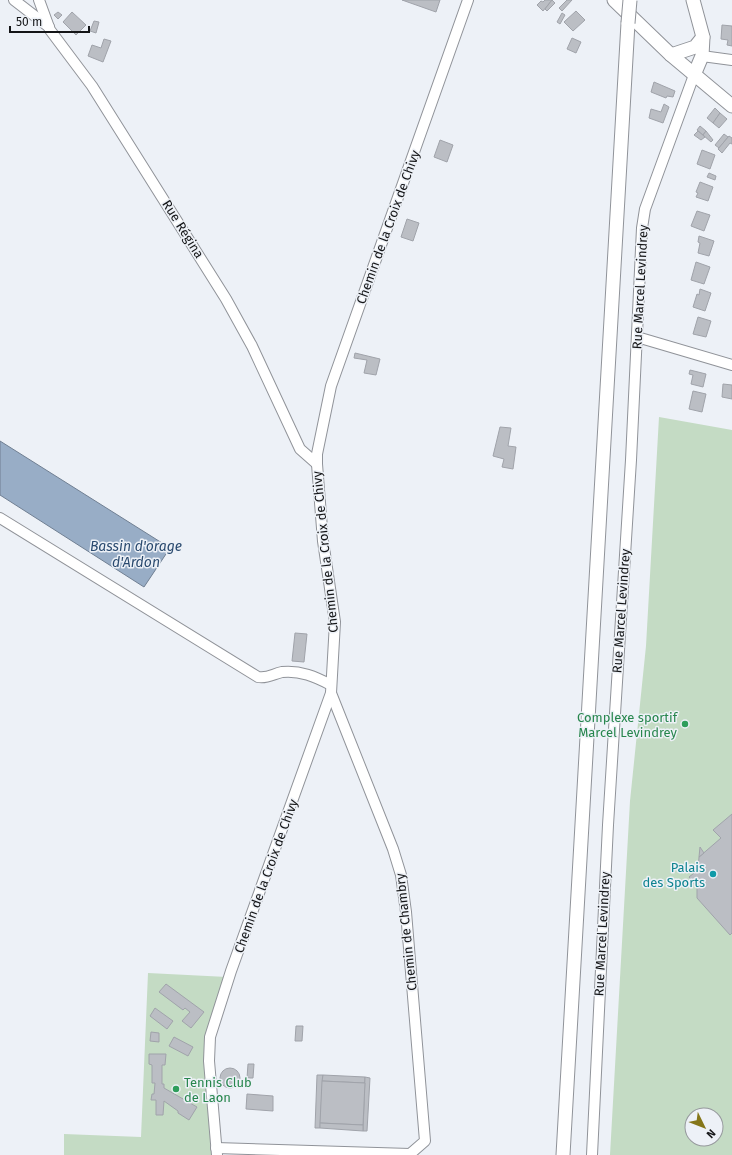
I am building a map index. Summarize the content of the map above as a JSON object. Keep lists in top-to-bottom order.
{
  "streets": {
    "street": [
      "Chemin de la Croix de Chivy",
      "Rue Régina",
      "Rue Marcel Levindrey",
      "Chemin de Chambry"
    ]
  },
  "crossings": [
    ["Chemin de la Croix de Chivy", "Rue Régina"],
    ["Chemin de la Croix de Chivy", "Chemin de Chambry"]
  ],
  "water": ["Bassin d'orage d'Ardon"],
  "places": ["Complexe sportif Marcel Levindrey", "Palais des Sports", "Tennis Club de Laon"],
  "scale_bar": "50 m",
  "north": "bottom right"
}
